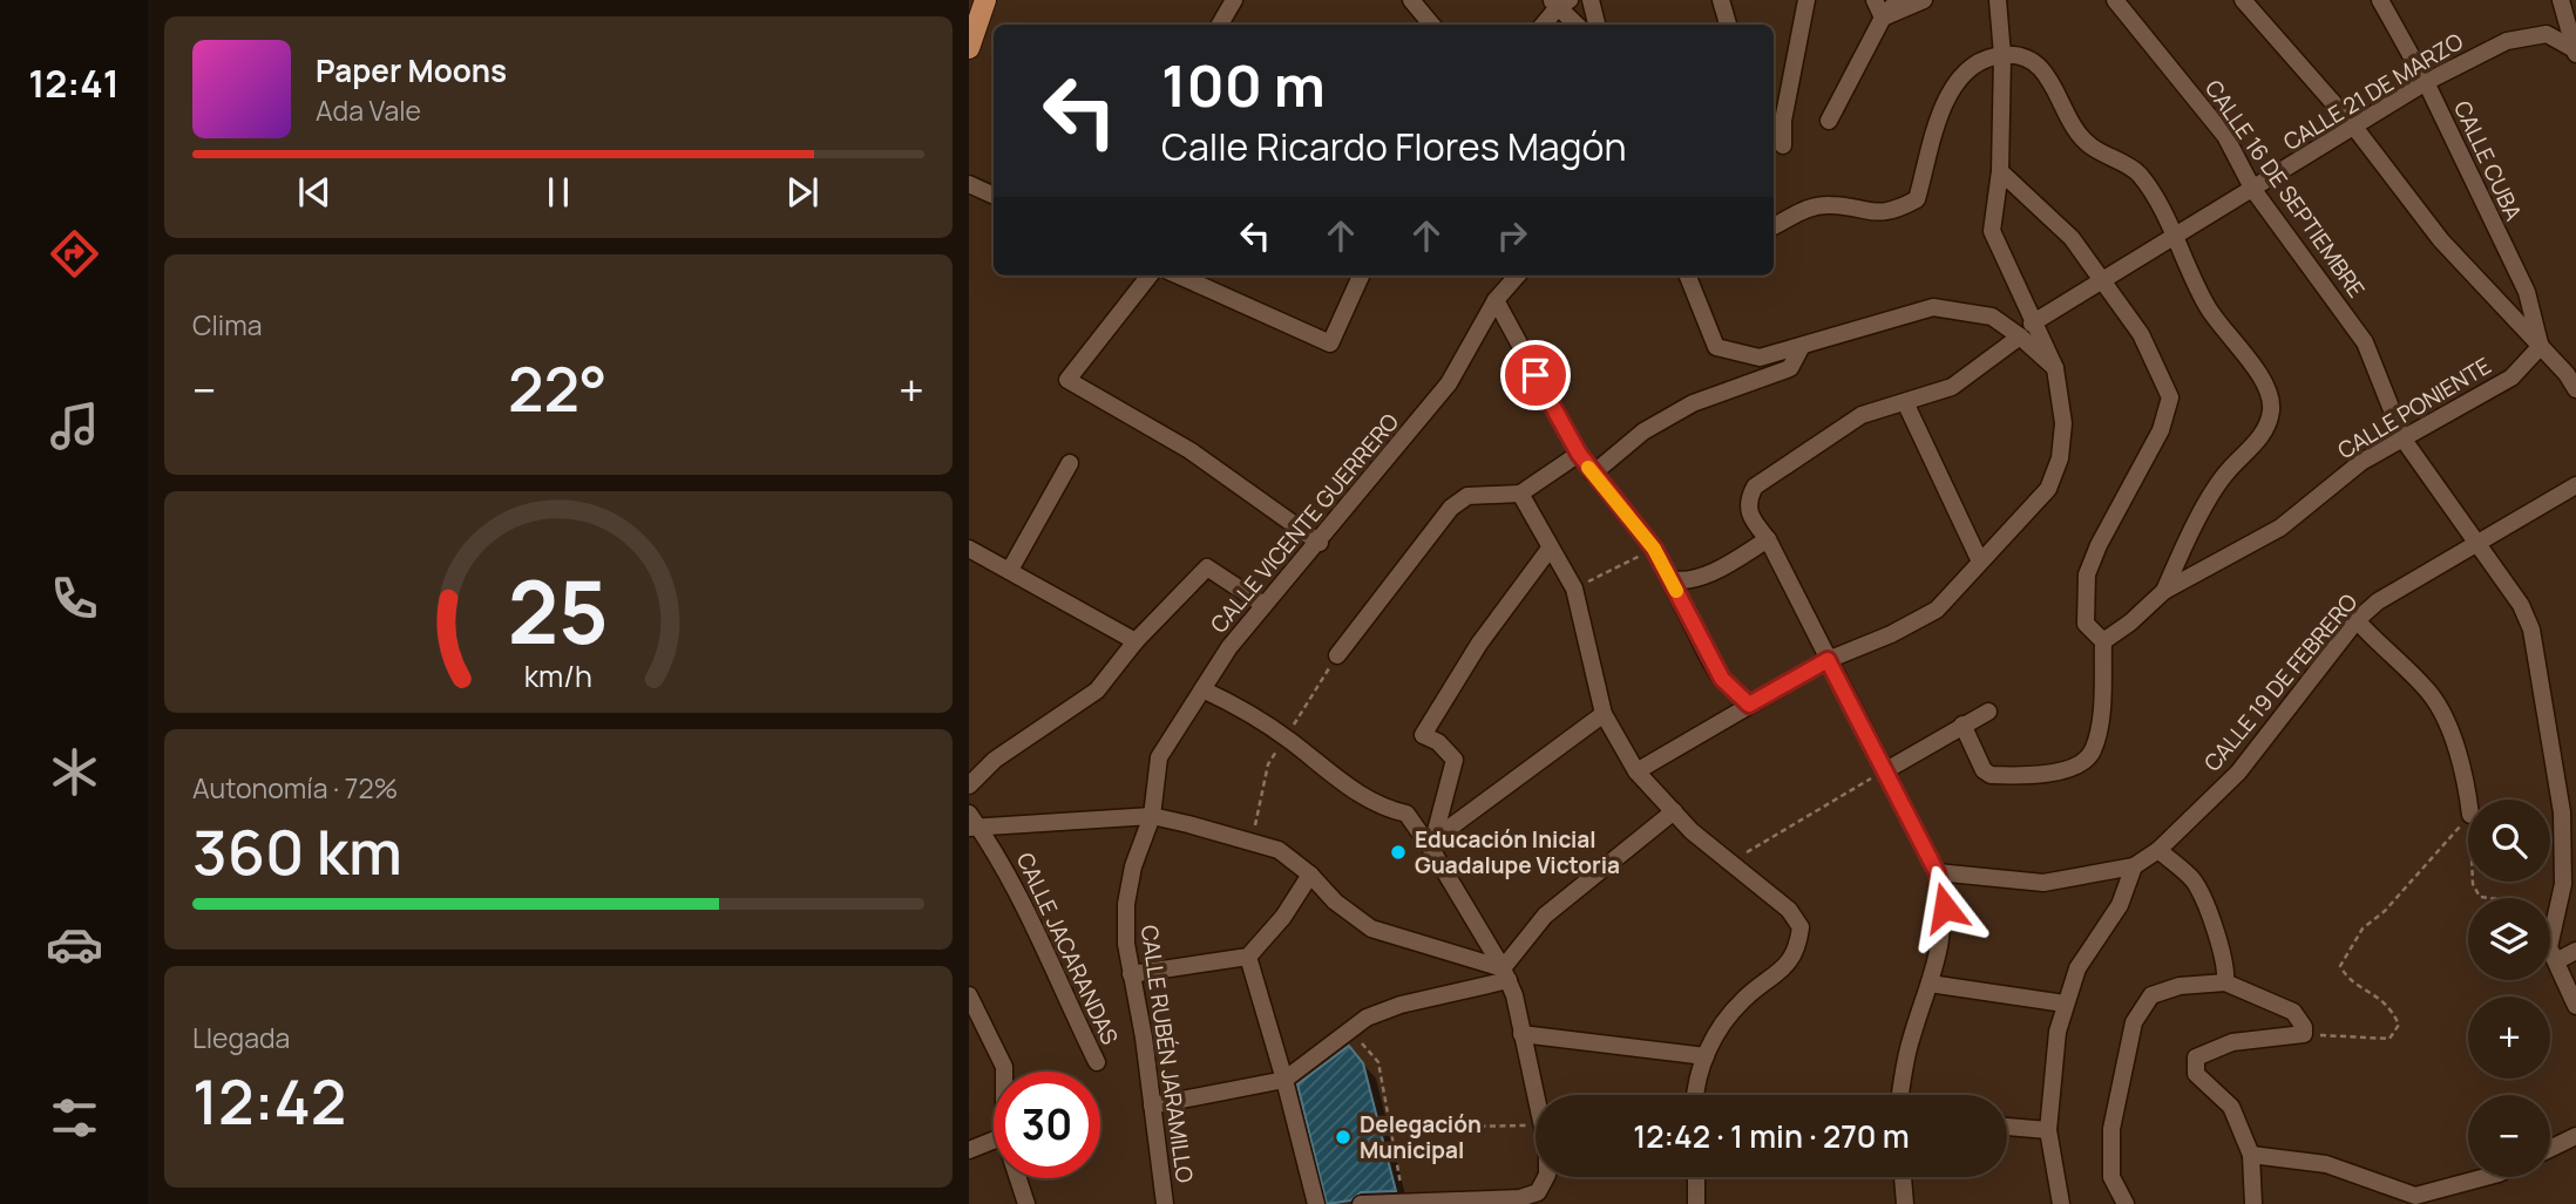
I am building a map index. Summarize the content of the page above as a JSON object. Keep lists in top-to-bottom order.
{
  "streets": {
    "street": [
      "CALLE 21 DE MARZO",
      "CALLE CUBA",
      "CALLE 16 DE SEPTIEMBRE",
      "CALLE PONIENTE",
      "CALLE VICENTE GUERRERO",
      "CALLE 19 DE FEBRERO",
      "CALLE JACARANDAS",
      "CALLE RUBÉN JARAMILLO"
    ]
  },
  "crossings": [
    ["CALLE 21 DE MARZO", "CALLE CUBA"],
    ["CALLE 21 DE MARZO", "CALLE 16 DE SEPTIEMBRE"],
    ["CALLE CUBA", "CALLE PONIENTE"],
    ["CALLE 16 DE SEPTIEMBRE", "CALLE PONIENTE"],
    ["CALLE 16 DE SEPTIEMBRE", "CALLE 19 DE FEBRERO"],
    ["CALLE VICENTE GUERRERO", "CALLE RUBÉN JARAMILLO"]
  ],
  "places": ["Educación Inicial Guadalupe Victoria", "Delegación Municipal"],
  "page": {
    "tabs": "12:41",
    "turn": ["100 m", "Calle Ricardo Flores Magón"],
    "song": ["Paper Moons", "Ada Vale"],
    "tile": [
      "Clima",
      ["Autonomía · 72%", "360 km"],
      ["Llegada", "12:42"]
    ],
    "heat": ["−", "22°", "+"],
    "map_buttons": ["+", "−"],
    "limit": "30",
    "trip": "12:42 · 1 min · 270 m",
    "gauge": ["25", "km/h"]
  }
}
